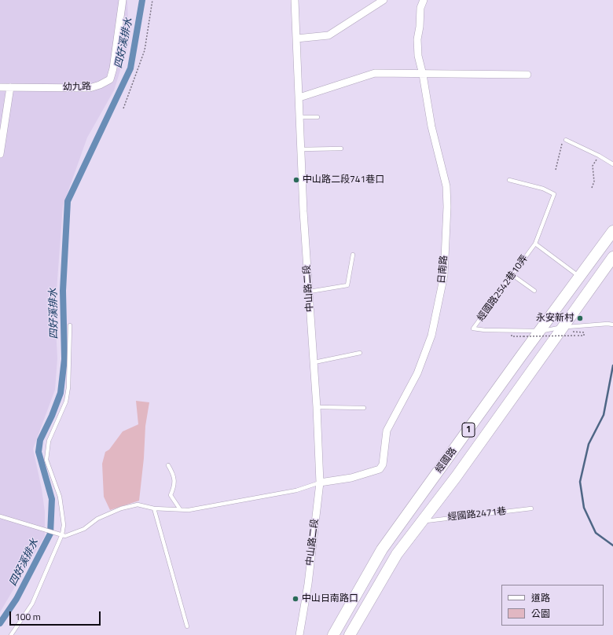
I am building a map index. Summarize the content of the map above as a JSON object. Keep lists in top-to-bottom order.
{
  "streets": {
    "main road": ["1", "經國路"],
    "street": ["幼九路", "日南路", "中山路二段"],
    "lane": ["經國路2542巷10弄", "經國路2471巷"]
  },
  "crossings": [
    ["日南路", "中山路二段"],
    ["經國路2542巷10弄", "經國路"],
    ["經國路", "經國路2471巷"]
  ],
  "water": ["四好溪排水"],
  "places": ["中山路二段741巷口", "永安新村", "中山日南路口"],
  "legend": ["道路", "公園"],
  "scale_bar": "100 m"
}
